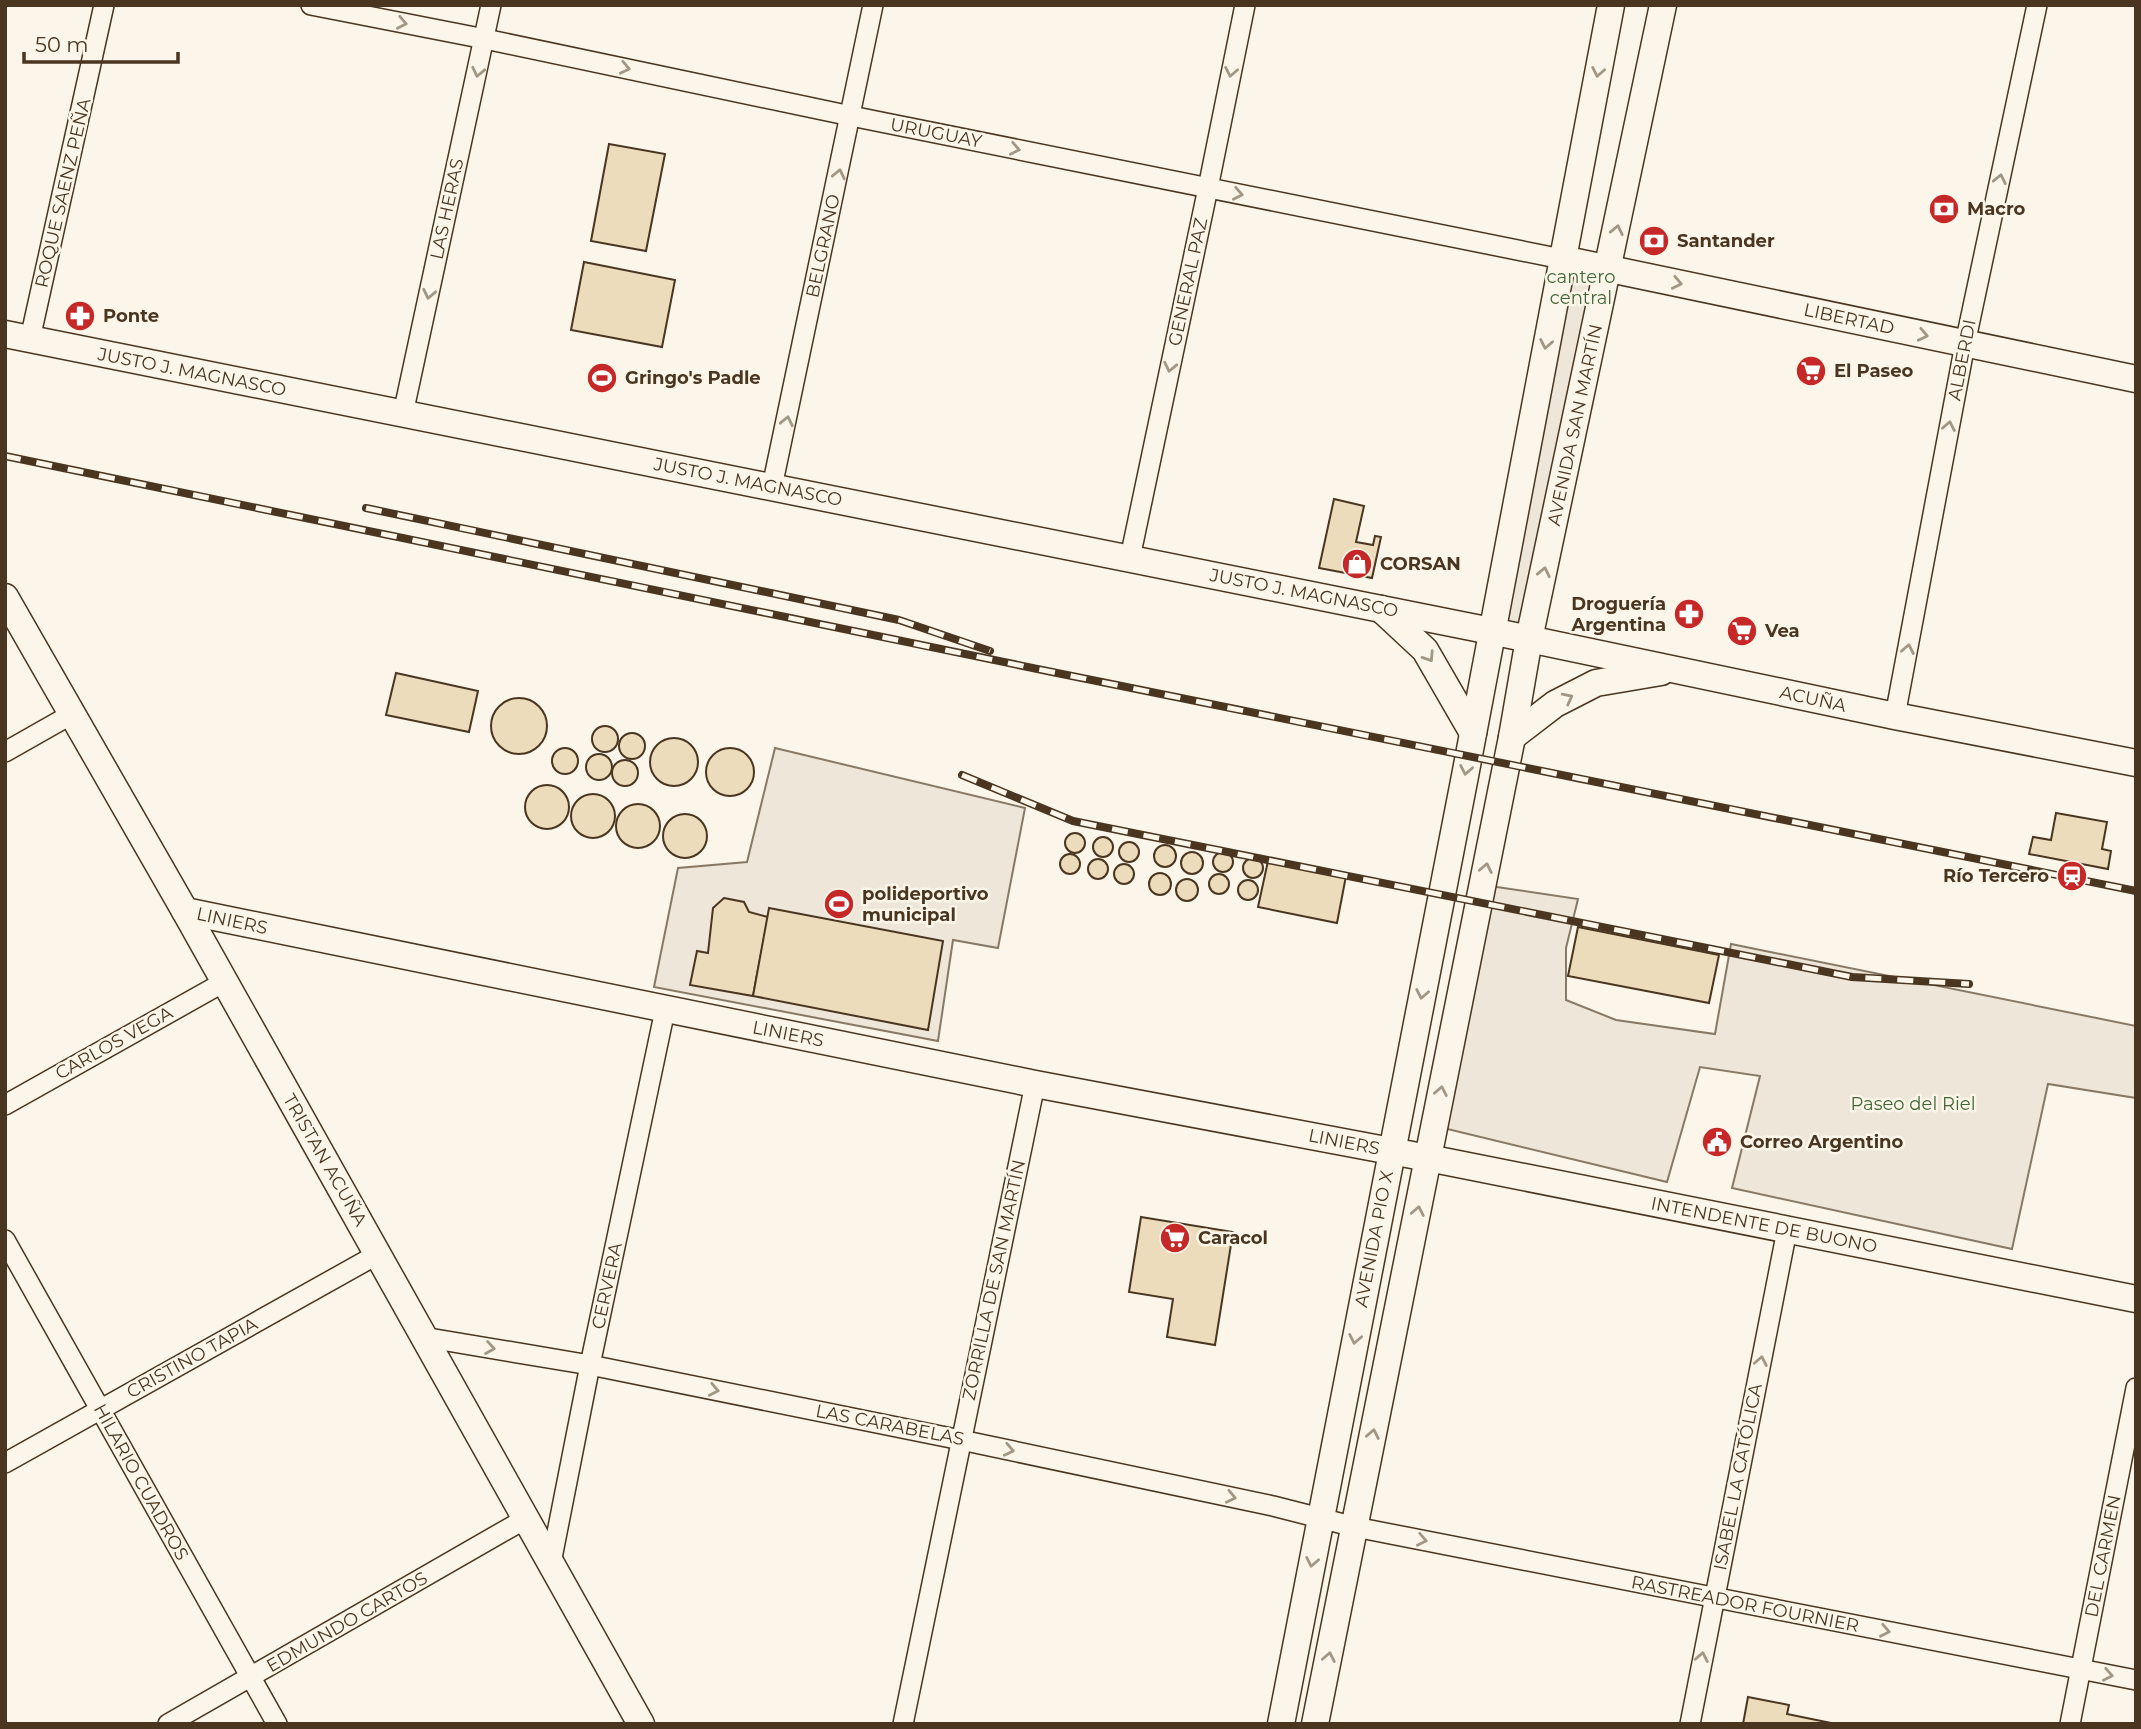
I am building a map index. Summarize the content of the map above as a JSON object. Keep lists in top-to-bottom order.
{
  "streets": {
    "main road": [
      "LIBERTAD",
      "JUSTO J. MAGNASCO",
      "AVENIDA SAN MARTÍN",
      "ACUÑA",
      "LINIERS",
      "TRISTAN ACUÑA",
      "INTENDENTE DE BUONO",
      "AVENIDA PIO X"
    ],
    "street": [
      "URUGUAY",
      "ROQUE SAENZ PEÑA",
      "LAS HERAS",
      "BELGRANO",
      "GENERAL PAZ",
      "ALBERDI",
      "CARLOS VEGA",
      "ZORRILLA DE SAN MARTÍN",
      "CERVERA",
      "CRISTINO TAPIA",
      "LAS CARABELAS",
      "ISABEL LA CATÓLICA",
      "HILARIO CUADROS",
      "DEL CARMEN",
      "RASTREADOR FOURNIER",
      "EDMUNDO CARTOS"
    ]
  },
  "crossings": [
    ["URUGUAY", "LAS HERAS"],
    ["URUGUAY", "BELGRANO"],
    ["URUGUAY", "GENERAL PAZ"],
    ["URUGUAY", "LIBERTAD"],
    ["ROQUE SAENZ PEÑA", "JUSTO J. MAGNASCO"],
    ["LAS HERAS", "JUSTO J. MAGNASCO"],
    ["BELGRANO", "JUSTO J. MAGNASCO"],
    ["GENERAL PAZ", "JUSTO J. MAGNASCO"],
    ["LIBERTAD", "ALBERDI"],
    ["LIBERTAD", "AVENIDA SAN MARTÍN"],
    ["ALBERDI", "ACUÑA"],
    ["JUSTO J. MAGNASCO", "ACUÑA"],
    ["JUSTO J. MAGNASCO", "AVENIDA PIO X"],
    ["AVENIDA SAN MARTÍN", "ACUÑA"],
    ["AVENIDA SAN MARTÍN", "AVENIDA PIO X"],
    ["ACUÑA", "AVENIDA PIO X"],
    ["LINIERS", "TRISTAN ACUÑA"],
    ["LINIERS", "INTENDENTE DE BUONO"],
    ["LINIERS", "AVENIDA PIO X"],
    ["LINIERS", "ZORRILLA DE SAN MARTÍN"],
    ["LINIERS", "CERVERA"],
    ["CARLOS VEGA", "TRISTAN ACUÑA"],
    ["TRISTAN ACUÑA", "CERVERA"],
    ["TRISTAN ACUÑA", "CRISTINO TAPIA"],
    ["TRISTAN ACUÑA", "LAS CARABELAS"],
    ["TRISTAN ACUÑA", "EDMUNDO CARTOS"],
    ["INTENDENTE DE BUONO", "AVENIDA PIO X"],
    ["INTENDENTE DE BUONO", "ISABEL LA CATÓLICA"],
    ["AVENIDA PIO X", "LAS CARABELAS"],
    ["AVENIDA PIO X", "RASTREADOR FOURNIER"],
    ["ZORRILLA DE SAN MARTÍN", "LAS CARABELAS"],
    ["CERVERA", "LAS CARABELAS"],
    ["CRISTINO TAPIA", "HILARIO CUADROS"],
    ["LAS CARABELAS", "RASTREADOR FOURNIER"],
    ["ISABEL LA CATÓLICA", "RASTREADOR FOURNIER"],
    ["HILARIO CUADROS", "EDMUNDO CARTOS"],
    ["DEL CARMEN", "RASTREADOR FOURNIER"]
  ],
  "one_way": [
    "URUGUAY",
    "LAS HERAS",
    "BELGRANO",
    "GENERAL PAZ",
    "LIBERTAD",
    "ALBERDI",
    "LAS CARABELAS",
    "ISABEL LA CATÓLICA",
    "RASTREADOR FOURNIER"
  ],
  "parks": ["cantero central", "Paseo del Riel"],
  "places": {
    "bank": ["Macro", "Santander"],
    "pharmacy": ["Ponte", "Droguería Argentina"],
    "supermarket": ["El Paseo", "Vea", "Caracol"],
    "sports": ["Gringo's Padle", "polideportivo municipal"],
    "shop": ["CORSAN"],
    "station": ["Río Tercero"],
    "public building": ["Correo Argentino"]
  },
  "scale_bar": "50 m"
}
